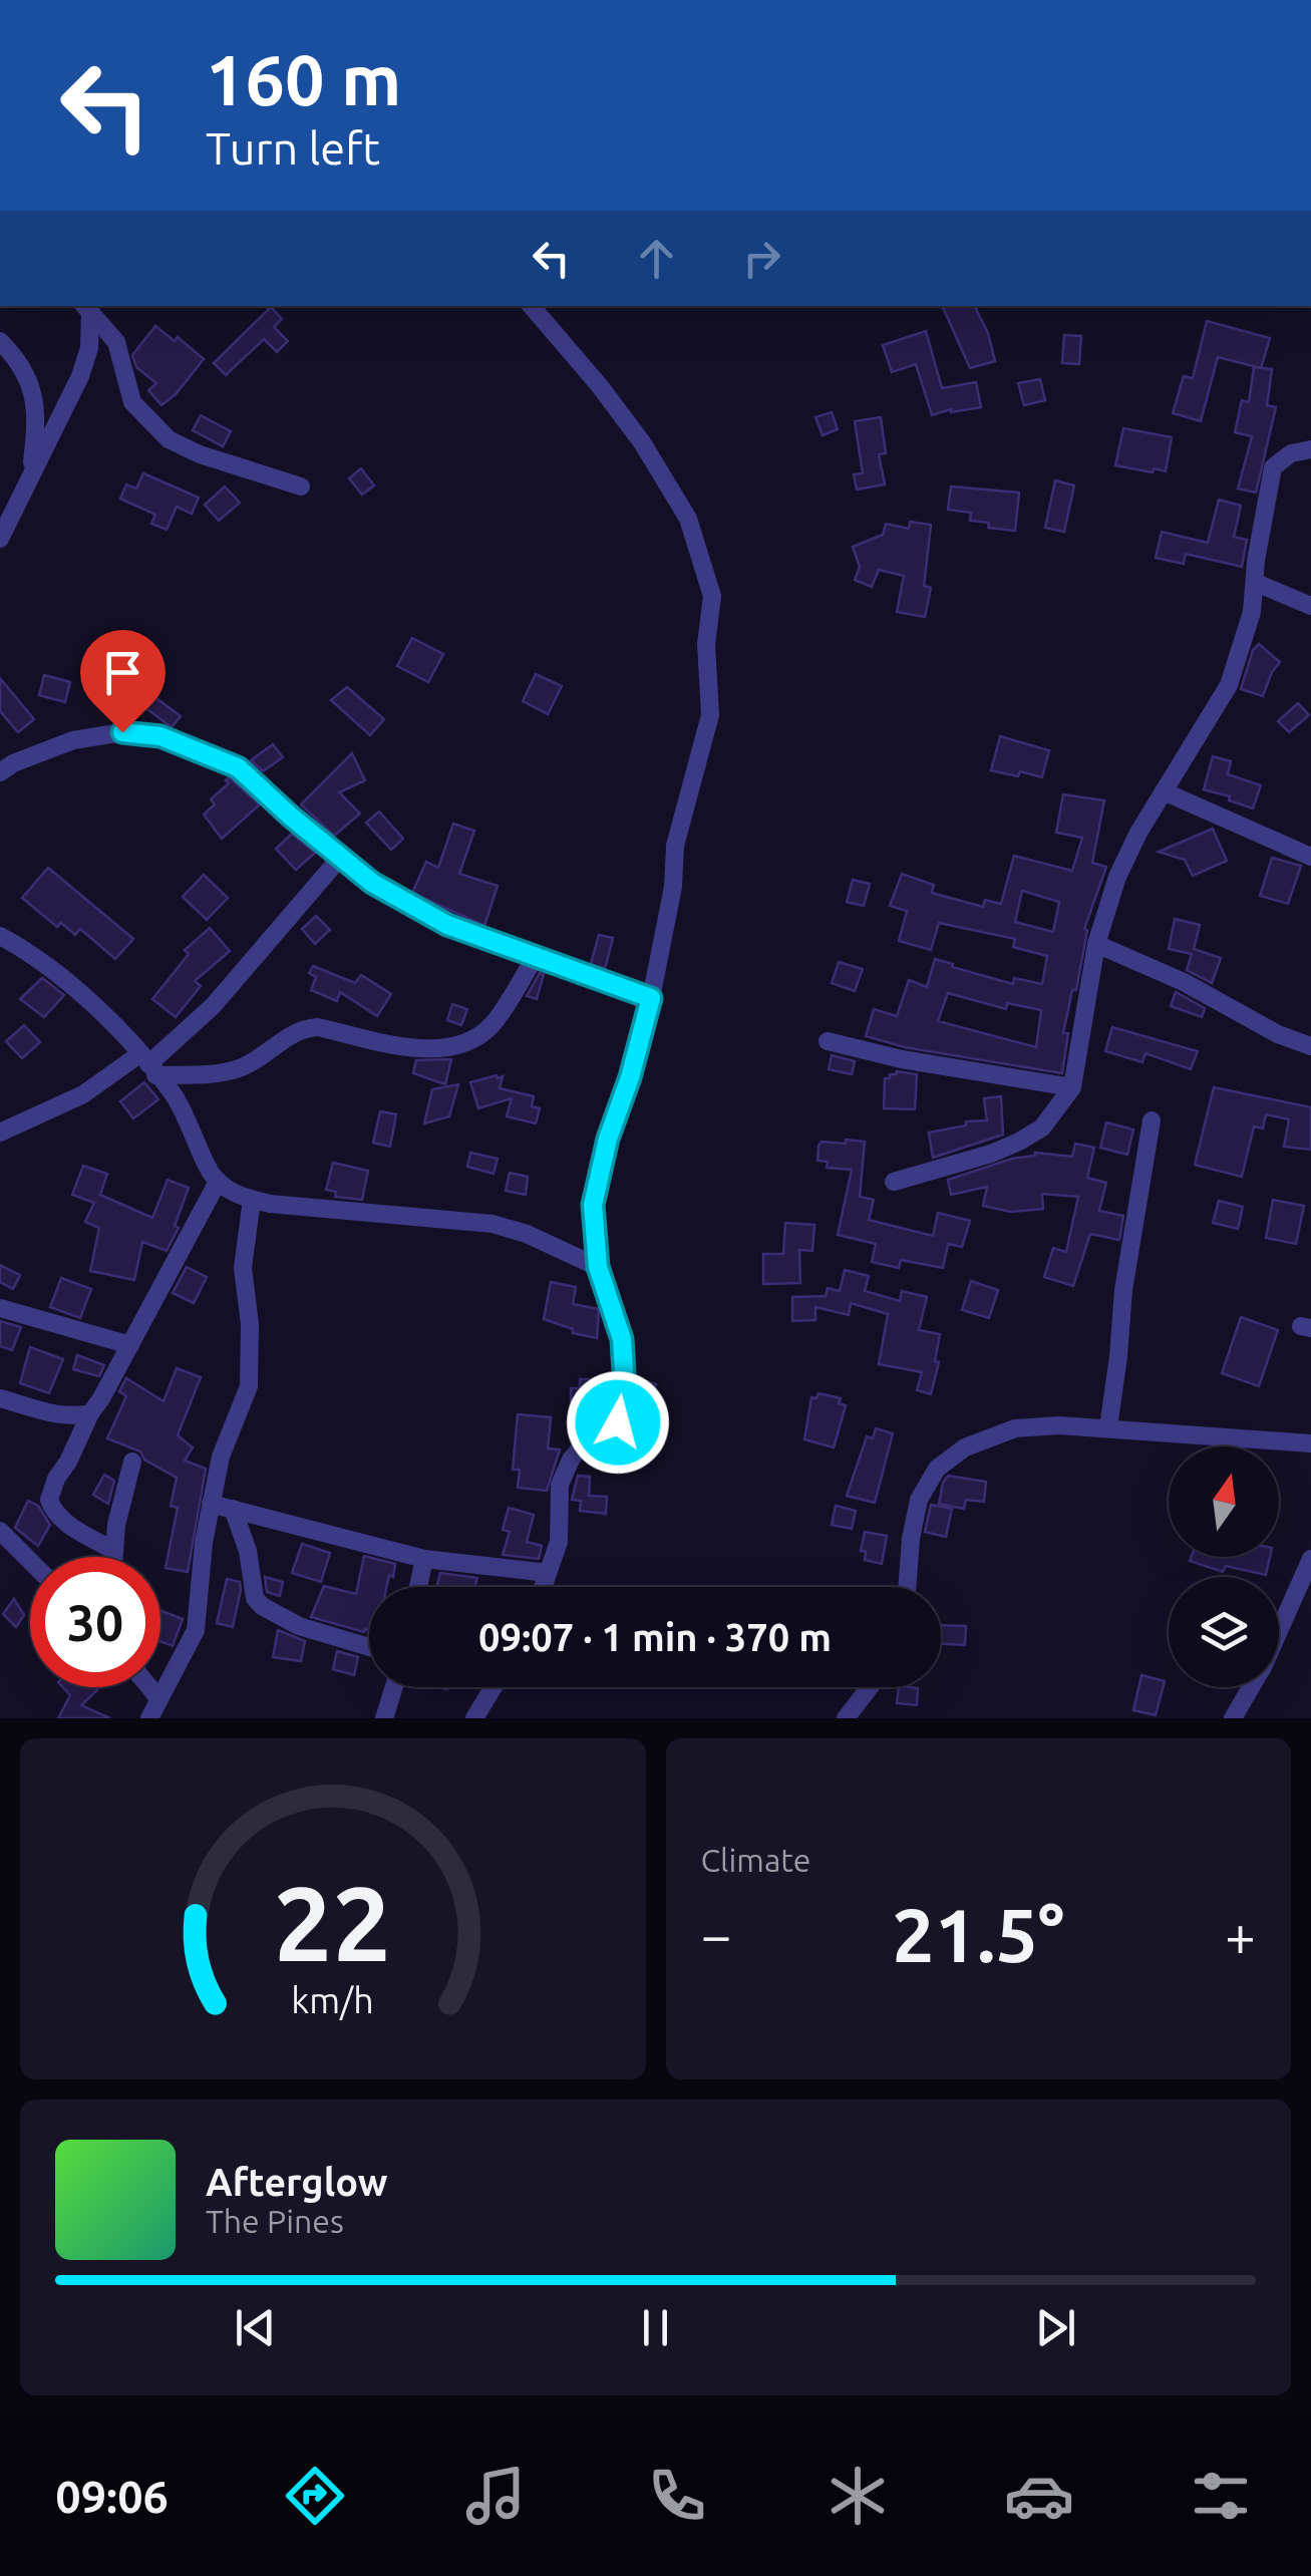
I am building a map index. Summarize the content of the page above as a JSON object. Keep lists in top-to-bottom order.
{
  "north": "top",
  "page": {
    "turn": ["160 m", "Turn left"],
    "limit": "30",
    "trip": "09:07 · 1 min · 370 m",
    "tile": "Climate",
    "heat": ["−", "21.5°", "+"],
    "song": ["Afterglow", "The Pines"],
    "tabs": "09:06",
    "gauge": ["22", "km/h"]
  }
}
